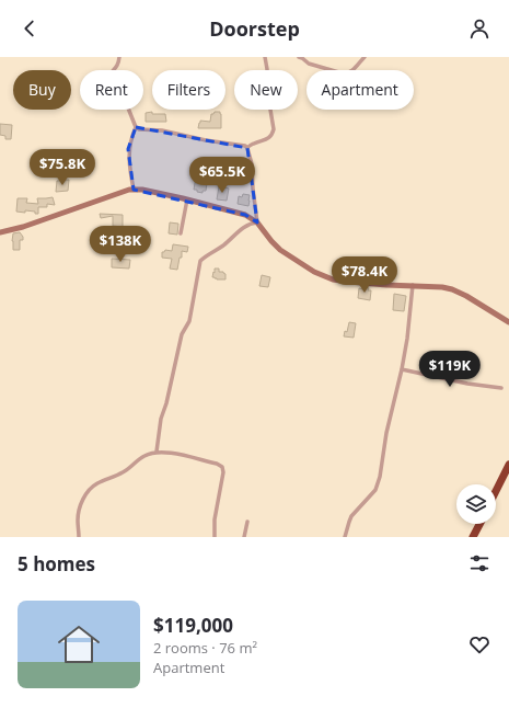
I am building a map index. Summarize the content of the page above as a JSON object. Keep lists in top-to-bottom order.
{
  "page": {
    "header": "Doorstep",
    "chip": [
      "Buy",
      "Rent",
      "Filters",
      "New",
      "Apartment"
    ],
    "price": [
      "$75.8K",
      "$65.5K",
      "$138K",
      "$78.4K",
      "$119K"
    ],
    "heading": "5 homes",
    "list": [
      {
        "name": "$119,000",
        "note": "2 rooms · 76 m² · Apartment"
      }
    ]
  }
}
